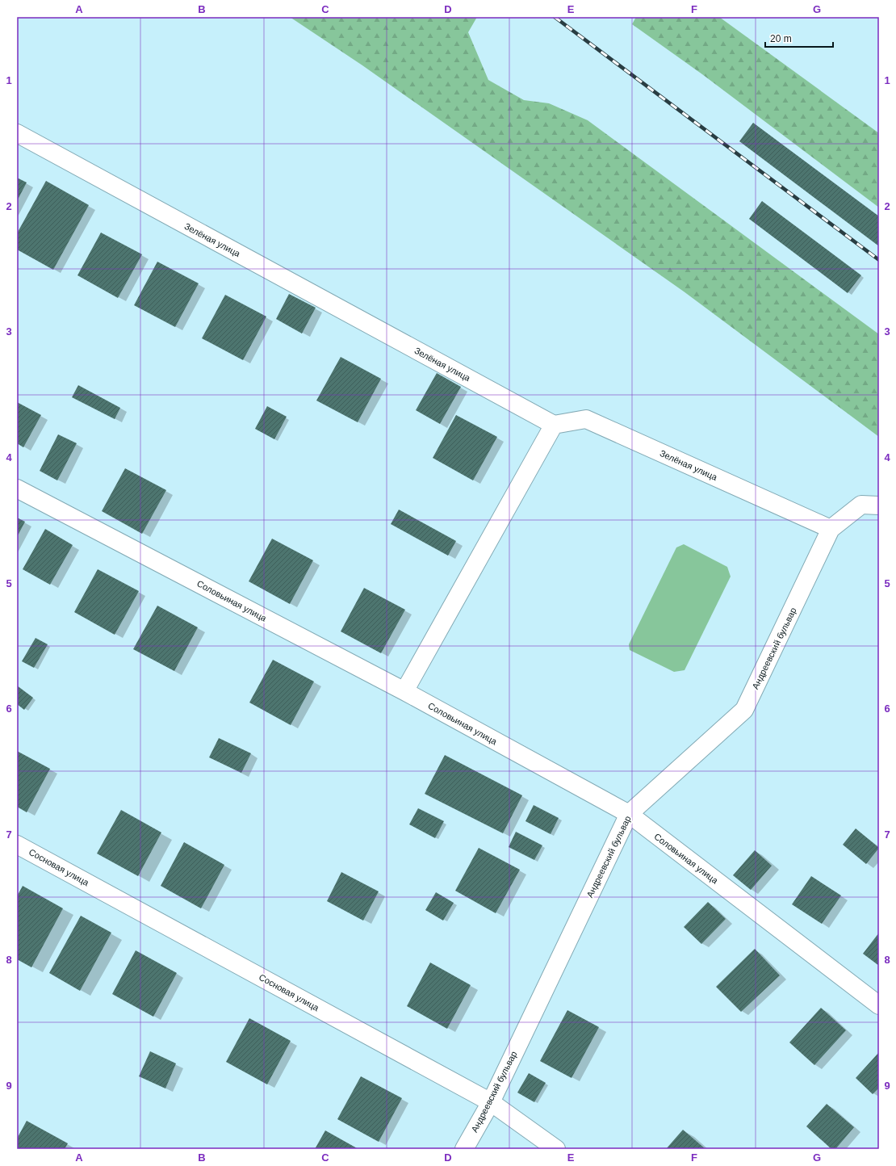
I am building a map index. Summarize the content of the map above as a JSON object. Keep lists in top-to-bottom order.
{
  "streets": {
    "street": [
      "Зелёная улица",
      "Соловьиная улица",
      "Андреевский бульвар",
      "Сосновая улица"
    ]
  },
  "crossings": [
    ["Зелёная улица", "Андреевский бульвар"],
    ["Соловьиная улица", "Андреевский бульвар"],
    ["Андреевский бульвар", "Сосновая улица"]
  ],
  "scale_bar": "20 m",
  "grid": {
    "columns": [
      "A",
      "B",
      "C",
      "D",
      "E",
      "F",
      "G"
    ],
    "rows": [
      "1",
      "2",
      "3",
      "4",
      "5",
      "6",
      "7",
      "8",
      "9"
    ]
  }
}
